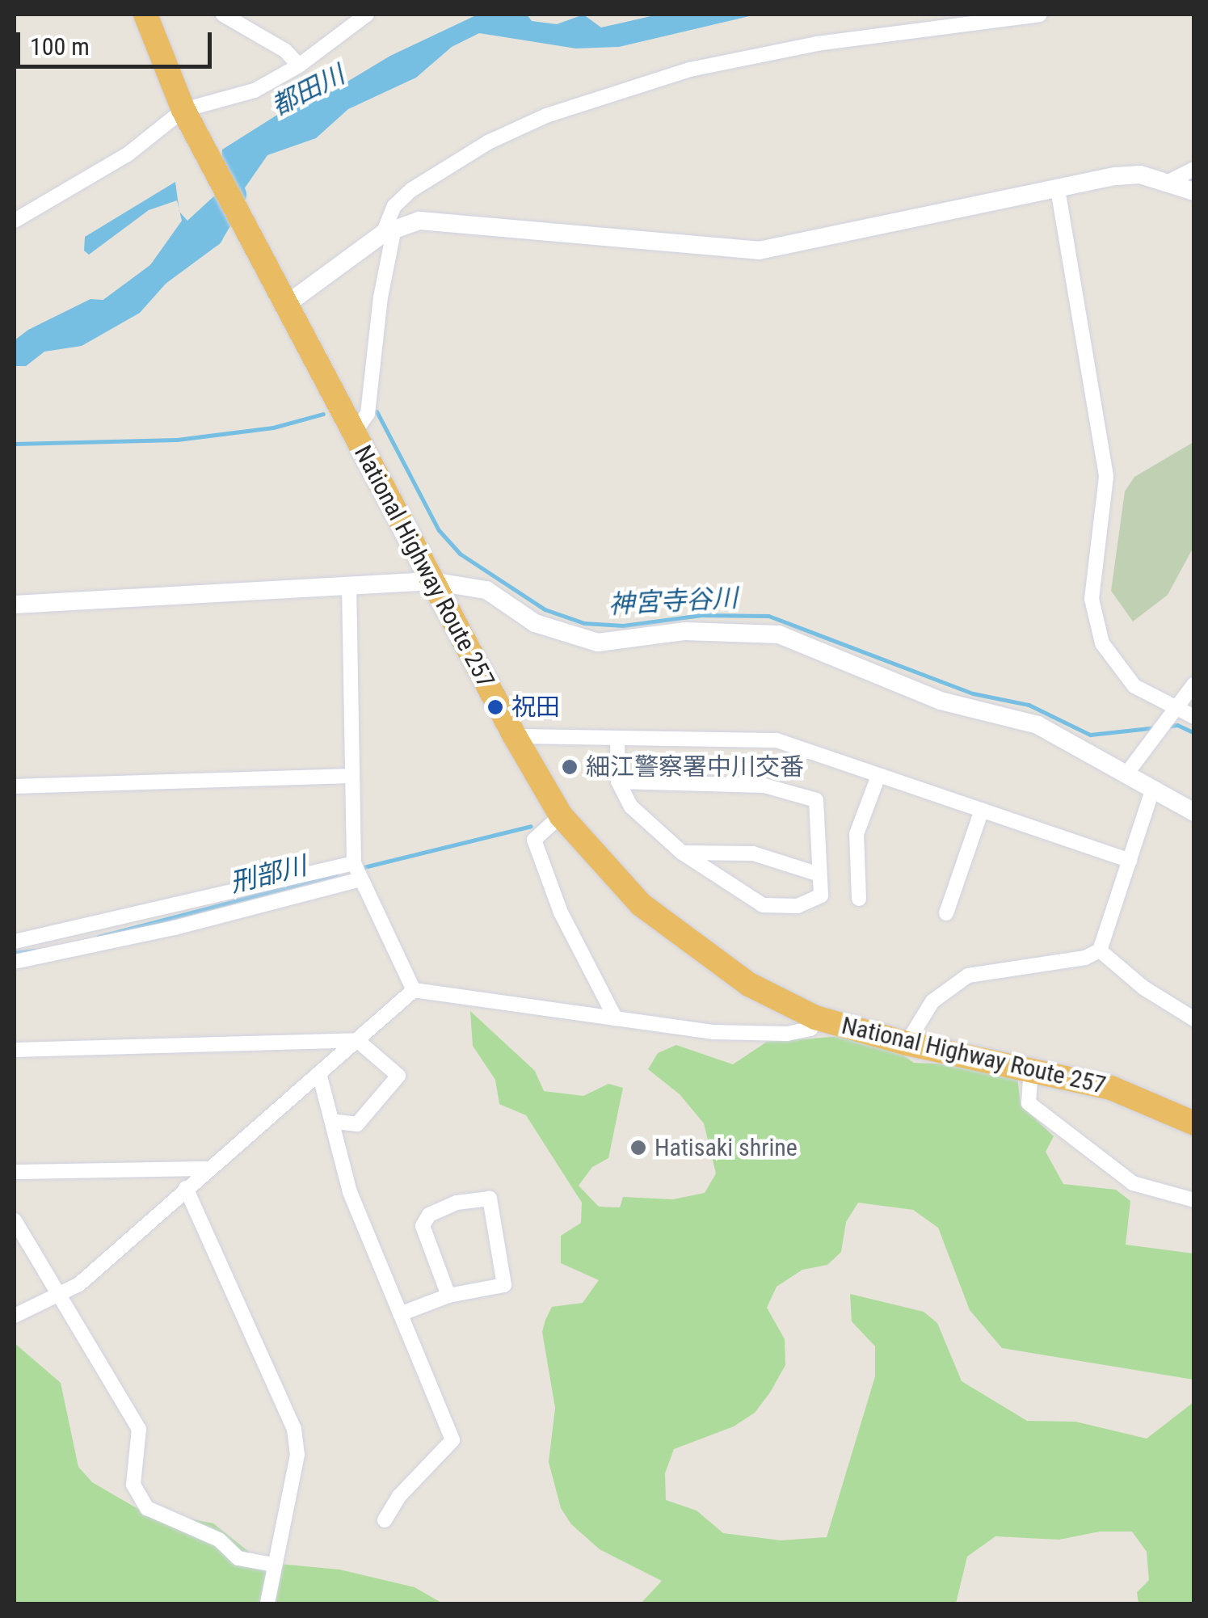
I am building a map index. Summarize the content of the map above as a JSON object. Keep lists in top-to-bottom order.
{
  "streets": {
    "highway": ["National Highway Route 257"]
  },
  "water": ["都田川", "神宮寺谷川", "刑部川"],
  "places": ["祝田", "細江警察署中川交番", "Hatisaki shrine"],
  "scale_bar": "100 m"
}
